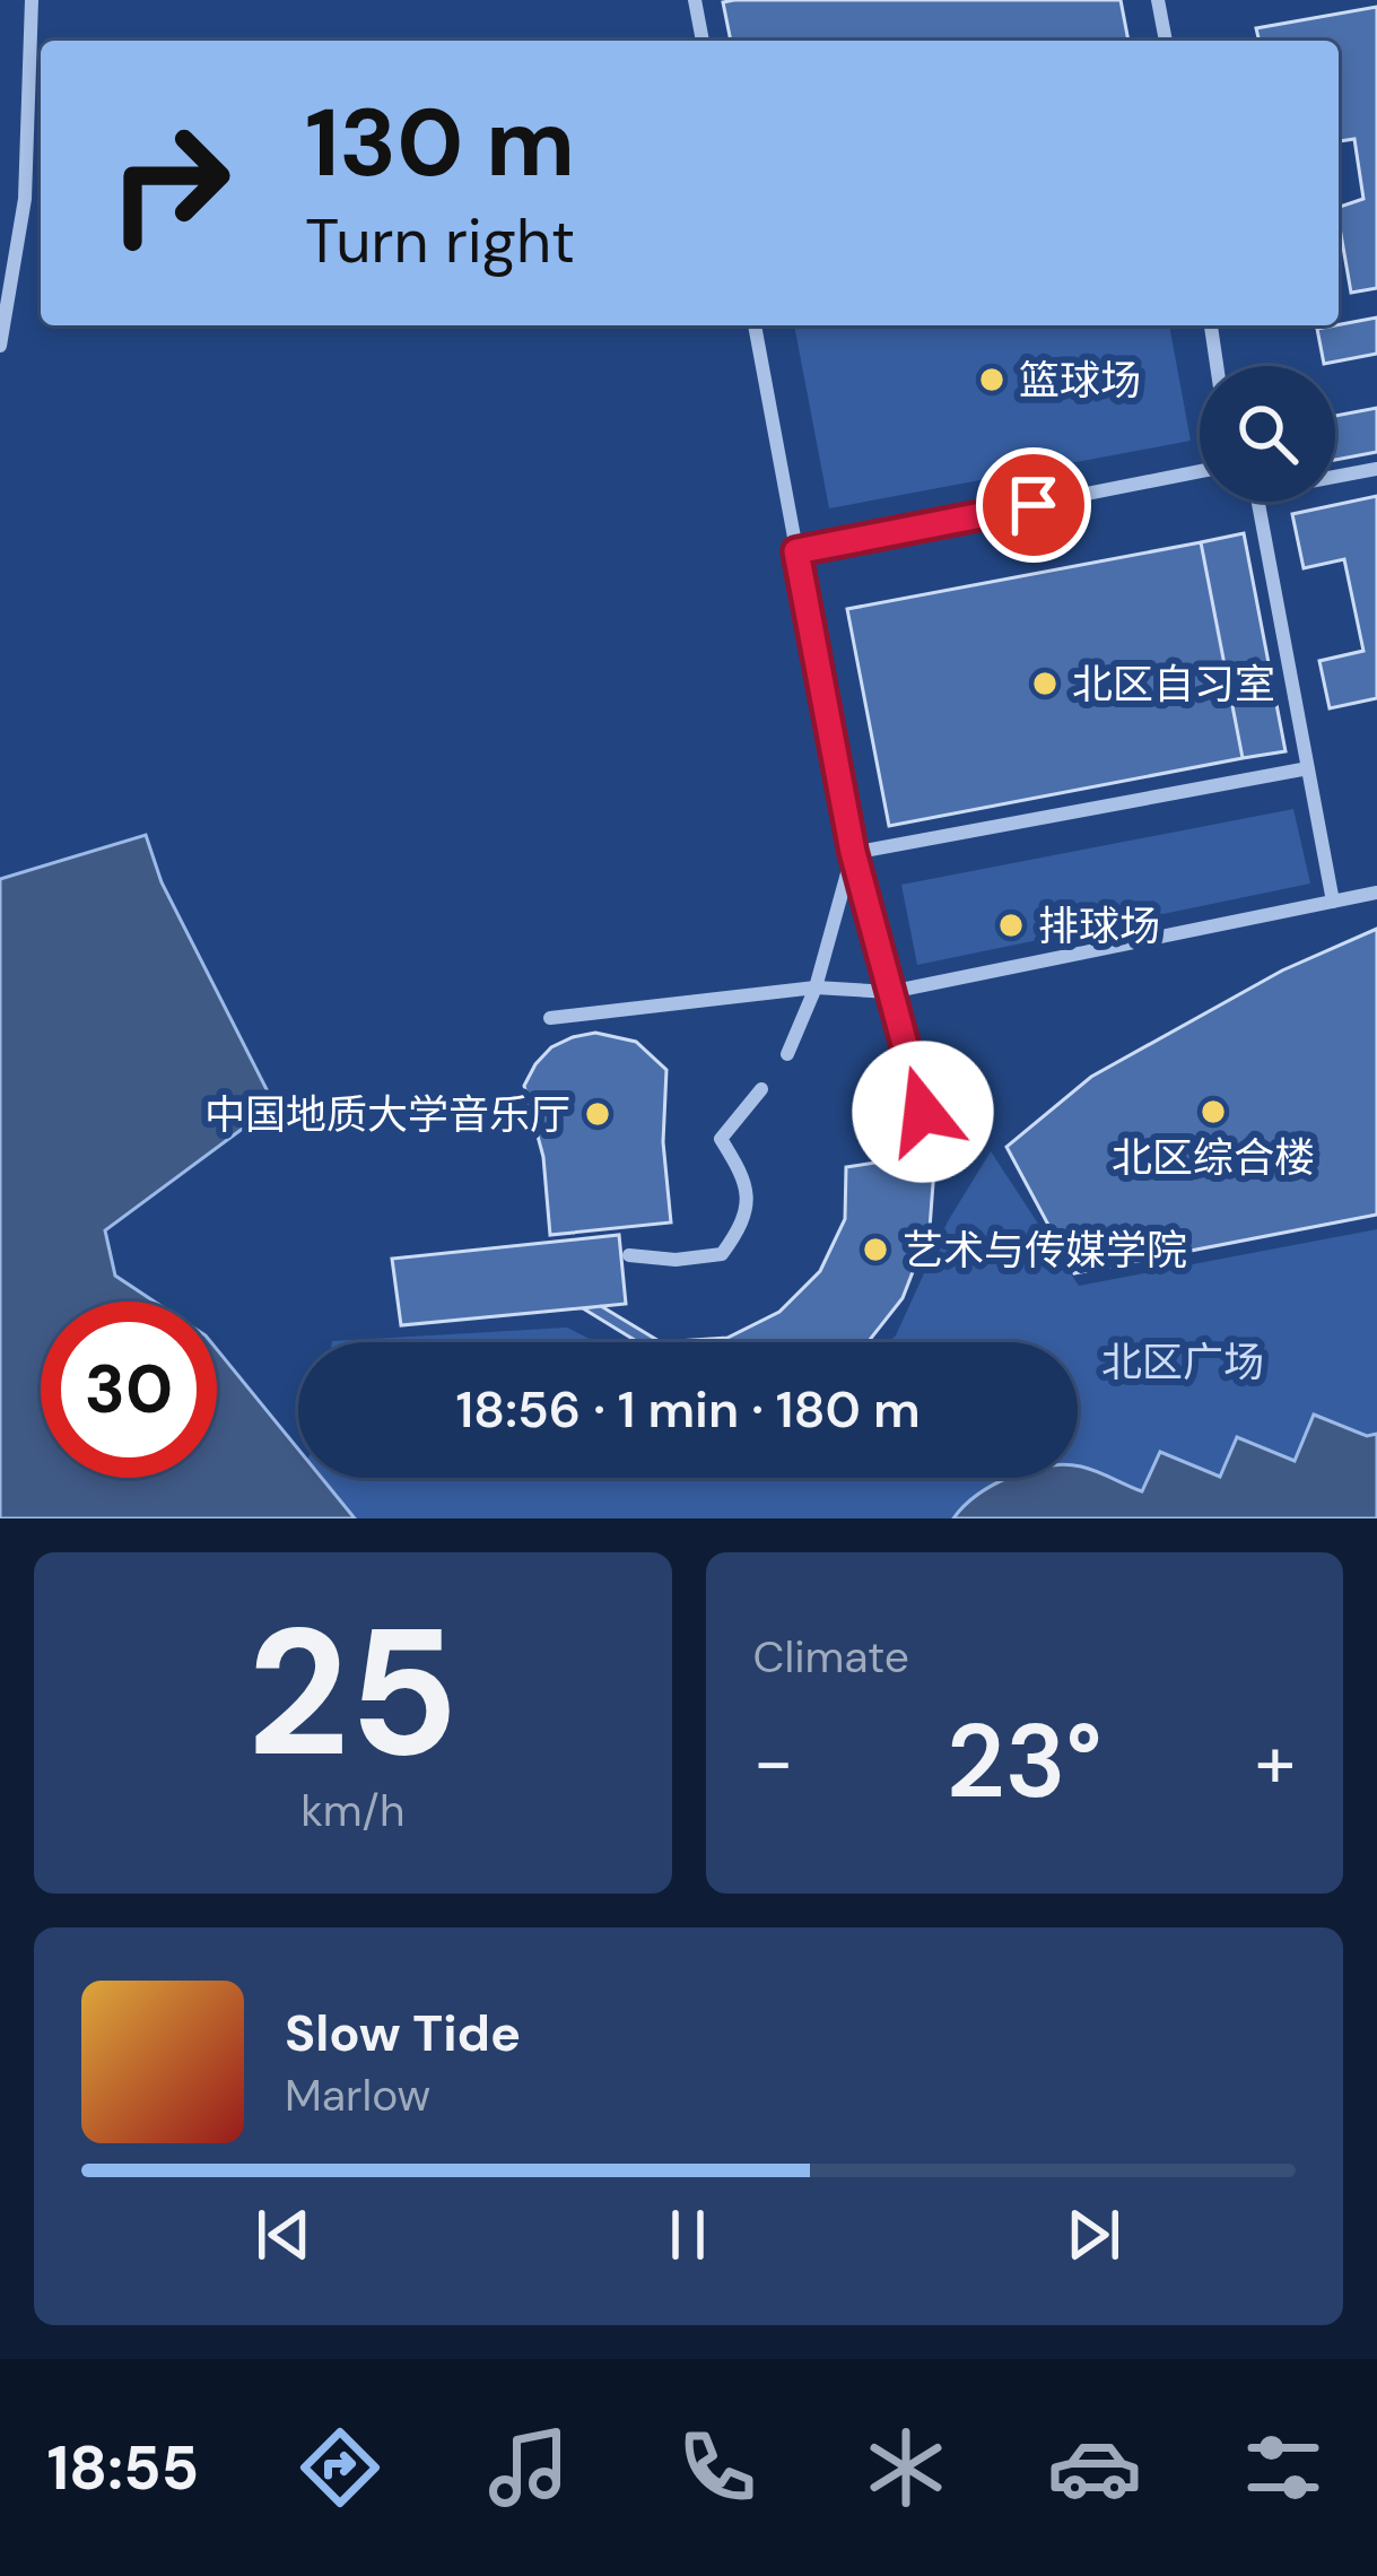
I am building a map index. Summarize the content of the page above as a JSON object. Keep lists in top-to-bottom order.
{
  "parks": ["北区广场"],
  "places": [
    "篮球场",
    "北区自习室",
    "排球场",
    "北区综合楼",
    "中国地质大学音乐厅",
    "艺术与传媒学院"
  ],
  "page": {
    "turn": ["130 m", "Turn right"],
    "limit": "30",
    "trip": "18:56 · 1 min · 180 m",
    "tile": [
      ["25", "km/h"],
      "Climate"
    ],
    "heat": ["−", "23°", "+"],
    "song": ["Slow Tide", "Marlow"],
    "tabs": "18:55"
  }
}
